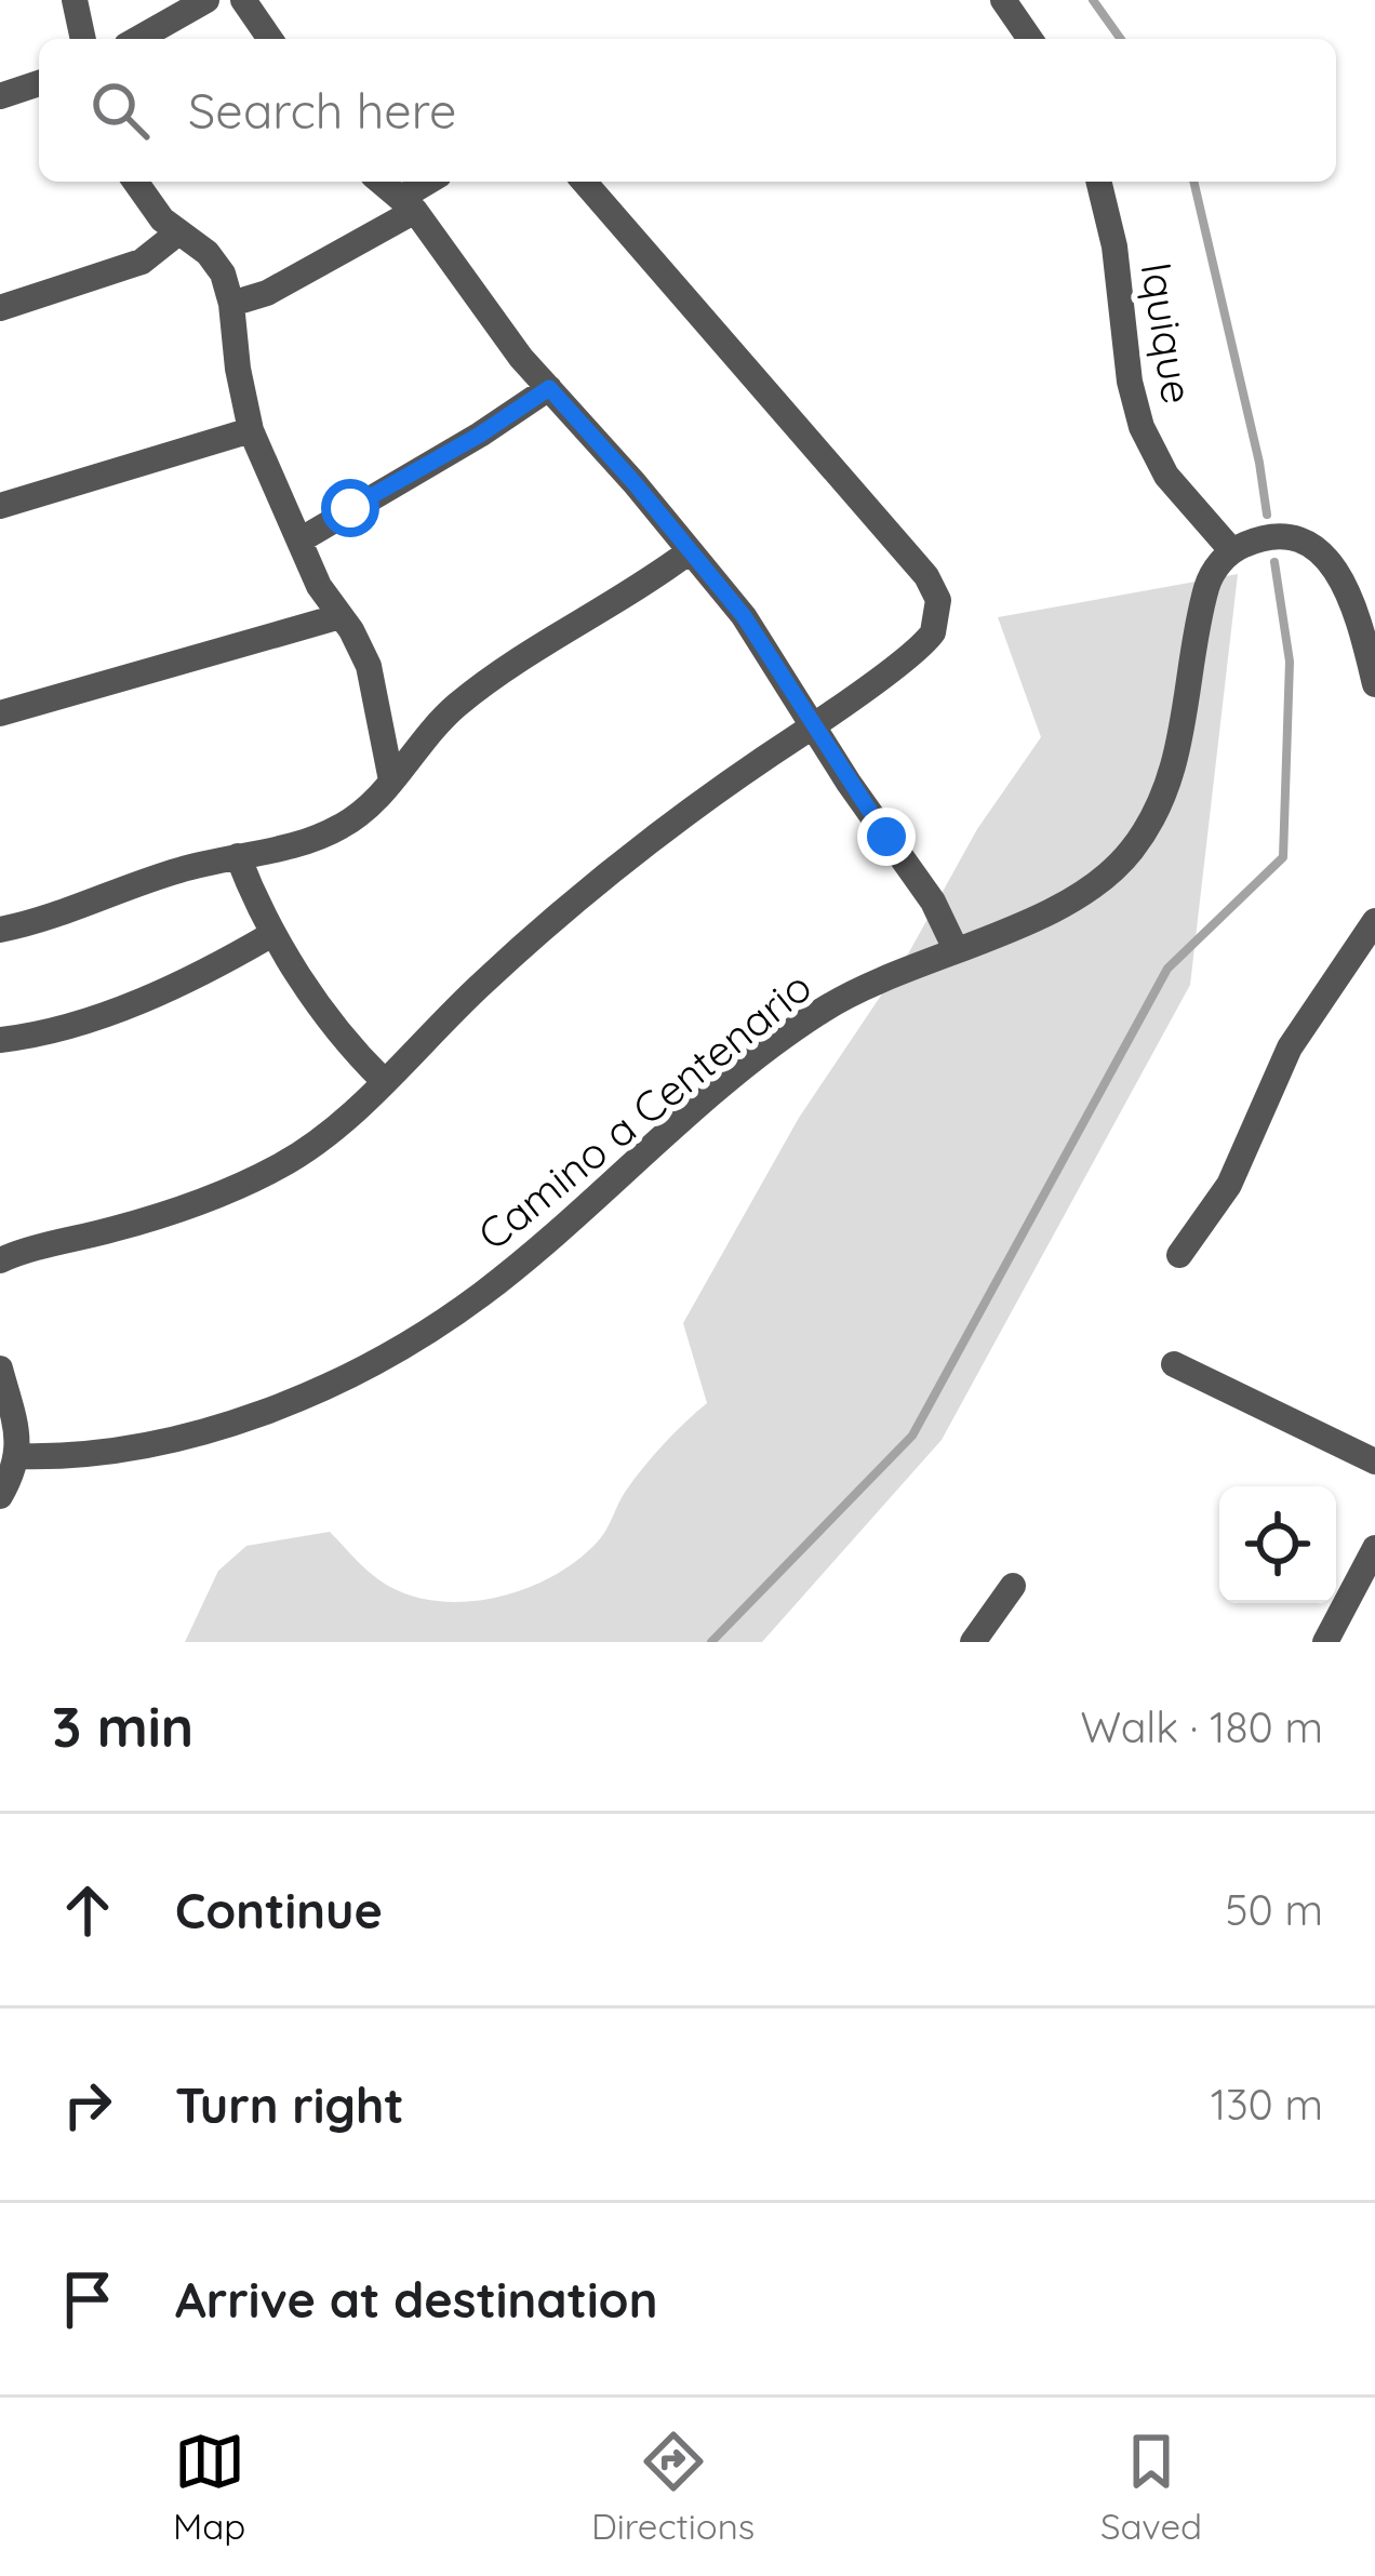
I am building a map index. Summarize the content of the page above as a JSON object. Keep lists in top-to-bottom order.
{
  "streets": {
    "street": ["Iquique", "Camino a Centenario"]
  },
  "crossings": [
    ["Iquique", "Camino a Centenario"]
  ],
  "page": {
    "search": "Search here",
    "heading": ["3 min", "Walk · 180 m"],
    "list": [
      ["Continue", "50 m"],
      ["Turn right", "130 m"],
      "Arrive at destination"
    ],
    "nav": ["Map", "Directions", "Saved"]
  }
}
